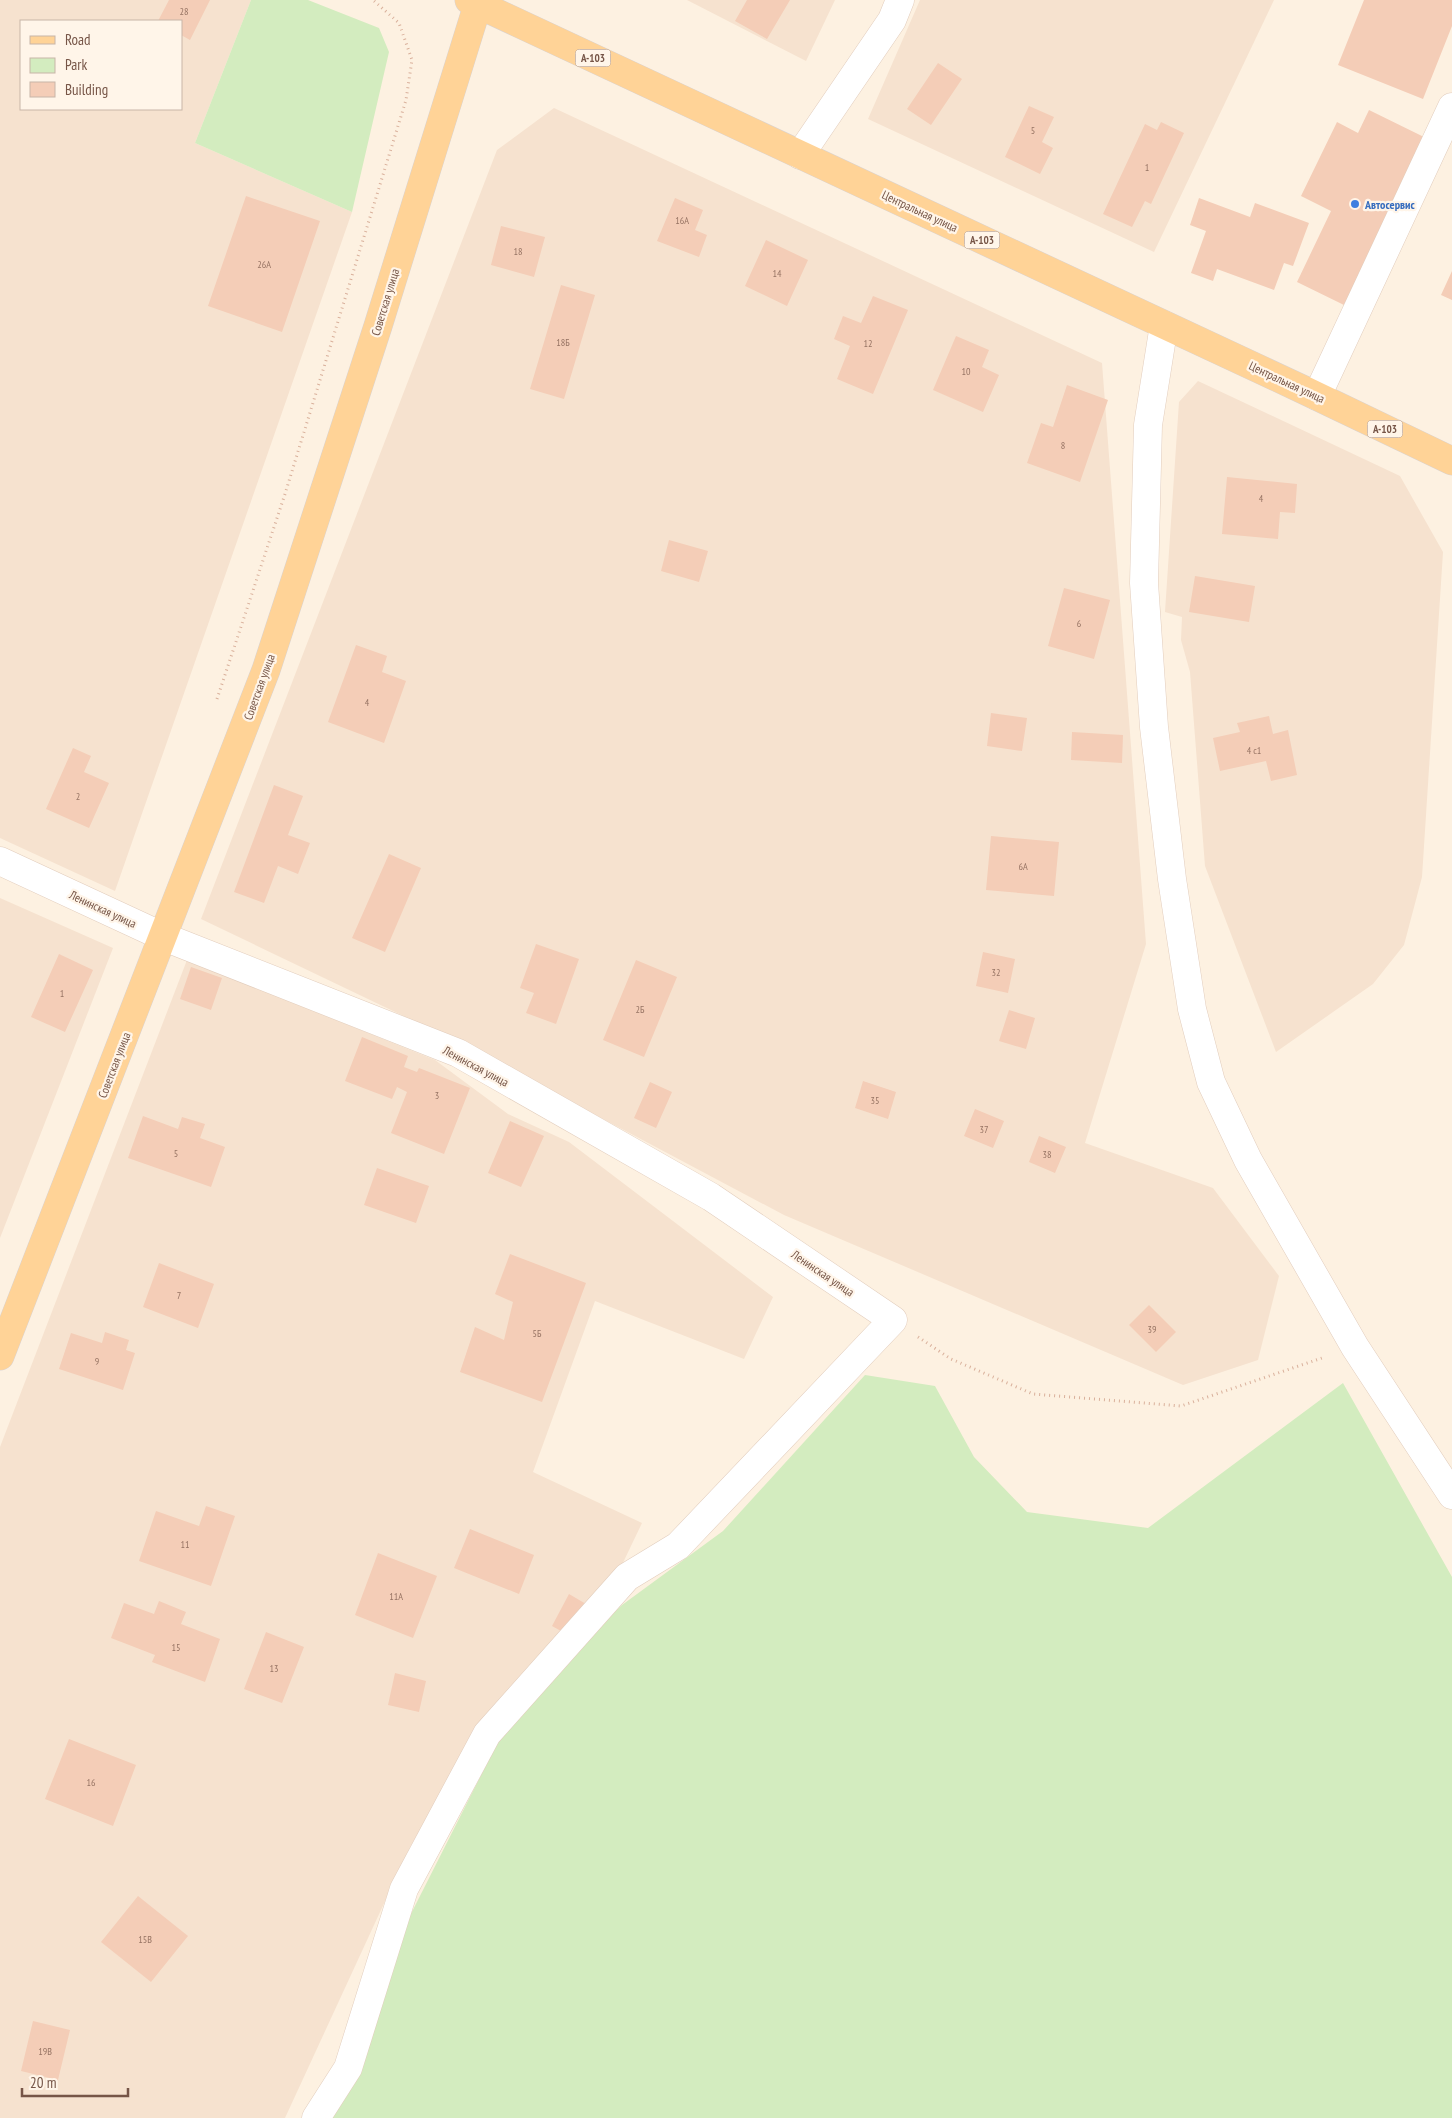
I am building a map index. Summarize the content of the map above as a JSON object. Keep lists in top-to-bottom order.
{
  "streets": {
    "main road": ["А-103", "Центральная улица", "Советская улица"],
    "street": ["Ленинская улица"]
  },
  "crossings": [
    ["Центральная улица", "Советская улица"],
    ["Советская улица", "Ленинская улица"]
  ],
  "places": ["Автосервис"],
  "house_numbers": [
    "28",
    "5",
    "1",
    "16А",
    "18",
    "26А",
    "14",
    "18Б",
    "12",
    "10",
    "8",
    "4",
    "6",
    "4",
    "4 с1",
    "2",
    "6А",
    "32",
    "1",
    "2Б",
    "3",
    "35",
    "37",
    "5",
    "38",
    "7",
    "39",
    "5Б",
    "9",
    "11",
    "11А",
    "15",
    "13",
    "16",
    "15В",
    "19В"
  ],
  "legend": ["Road", "Park", "Building"],
  "scale_bar": "20 m"
}
